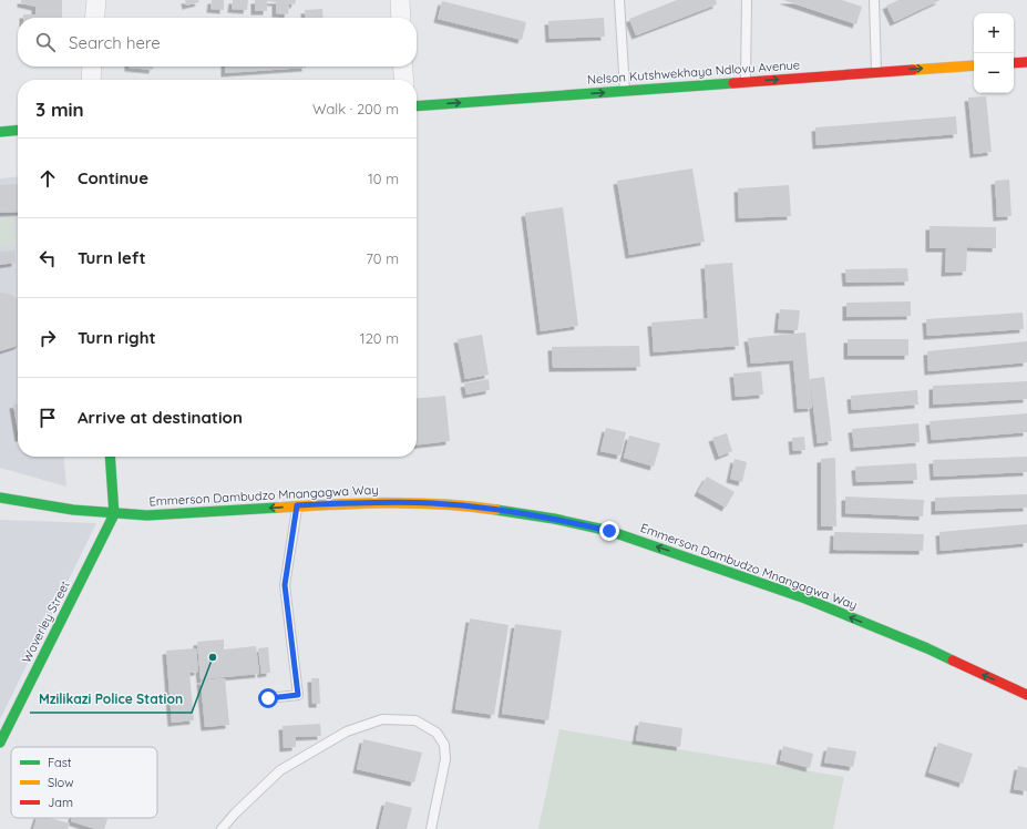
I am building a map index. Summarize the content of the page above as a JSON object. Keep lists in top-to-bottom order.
{
  "streets": {
    "street": ["Nelson Kutshwekhaya Ndlovu Avenue", "Emmerson Dambudzo Mnangagwa Way", "Waverley Street"]
  },
  "crossings": [
    ["Emmerson Dambudzo Mnangagwa Way", "Waverley Street"]
  ],
  "one_way": ["Nelson Kutshwekhaya Ndlovu Avenue", "Emmerson Dambudzo Mnangagwa Way"],
  "places": ["Mzilikazi Police Station"],
  "legend": ["Fast", "Slow", "Jam"],
  "page": {
    "map_buttons": ["+", "−"],
    "search": "Search here",
    "heading": ["3 min", "Walk · 200 m"],
    "list": [
      ["Continue", "10 m"],
      ["Turn left", "70 m"],
      ["Turn right", "120 m"],
      "Arrive at destination"
    ]
  }
}
